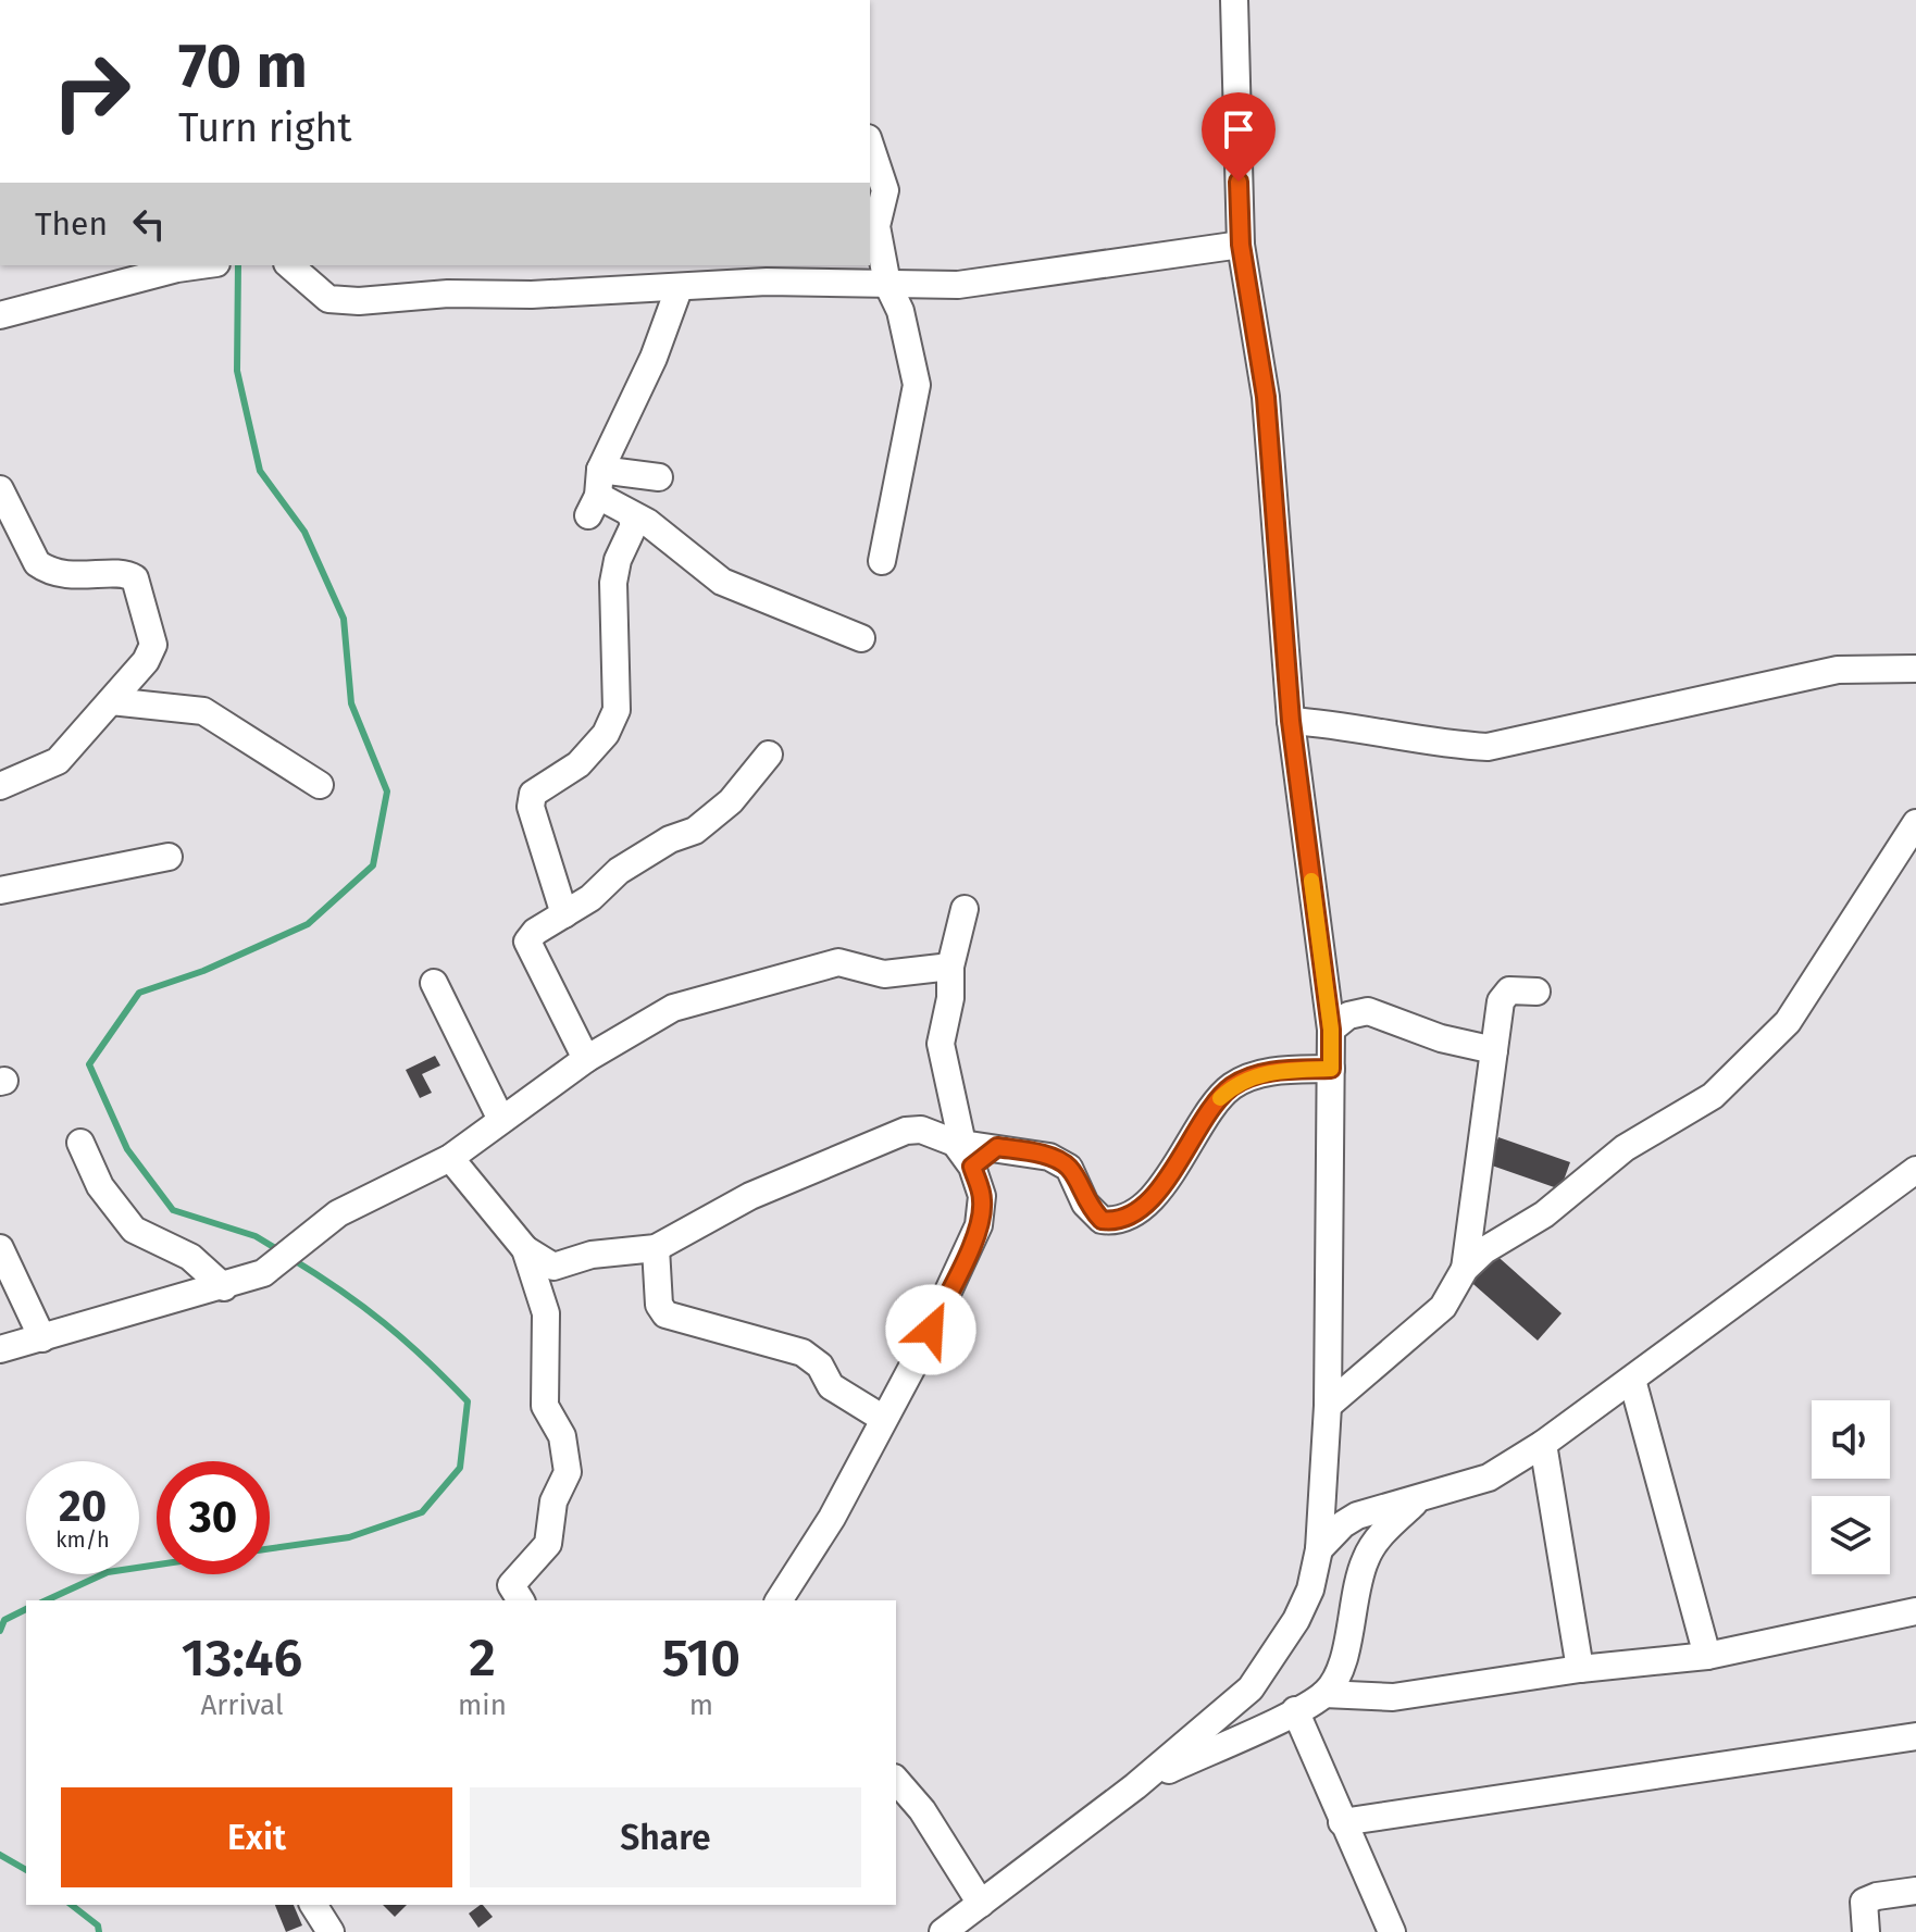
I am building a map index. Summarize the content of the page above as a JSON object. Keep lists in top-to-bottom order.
{
  "page": {
    "turn": ["70 m", "Turn right"],
    "then": "Then",
    "speed": "20 km/h",
    "limit": "30",
    "eta": [
      "13:46",
      "Arrival",
      "2",
      "min",
      "510",
      "m"
    ],
    "buttons": ["Exit", "Share"]
  }
}
